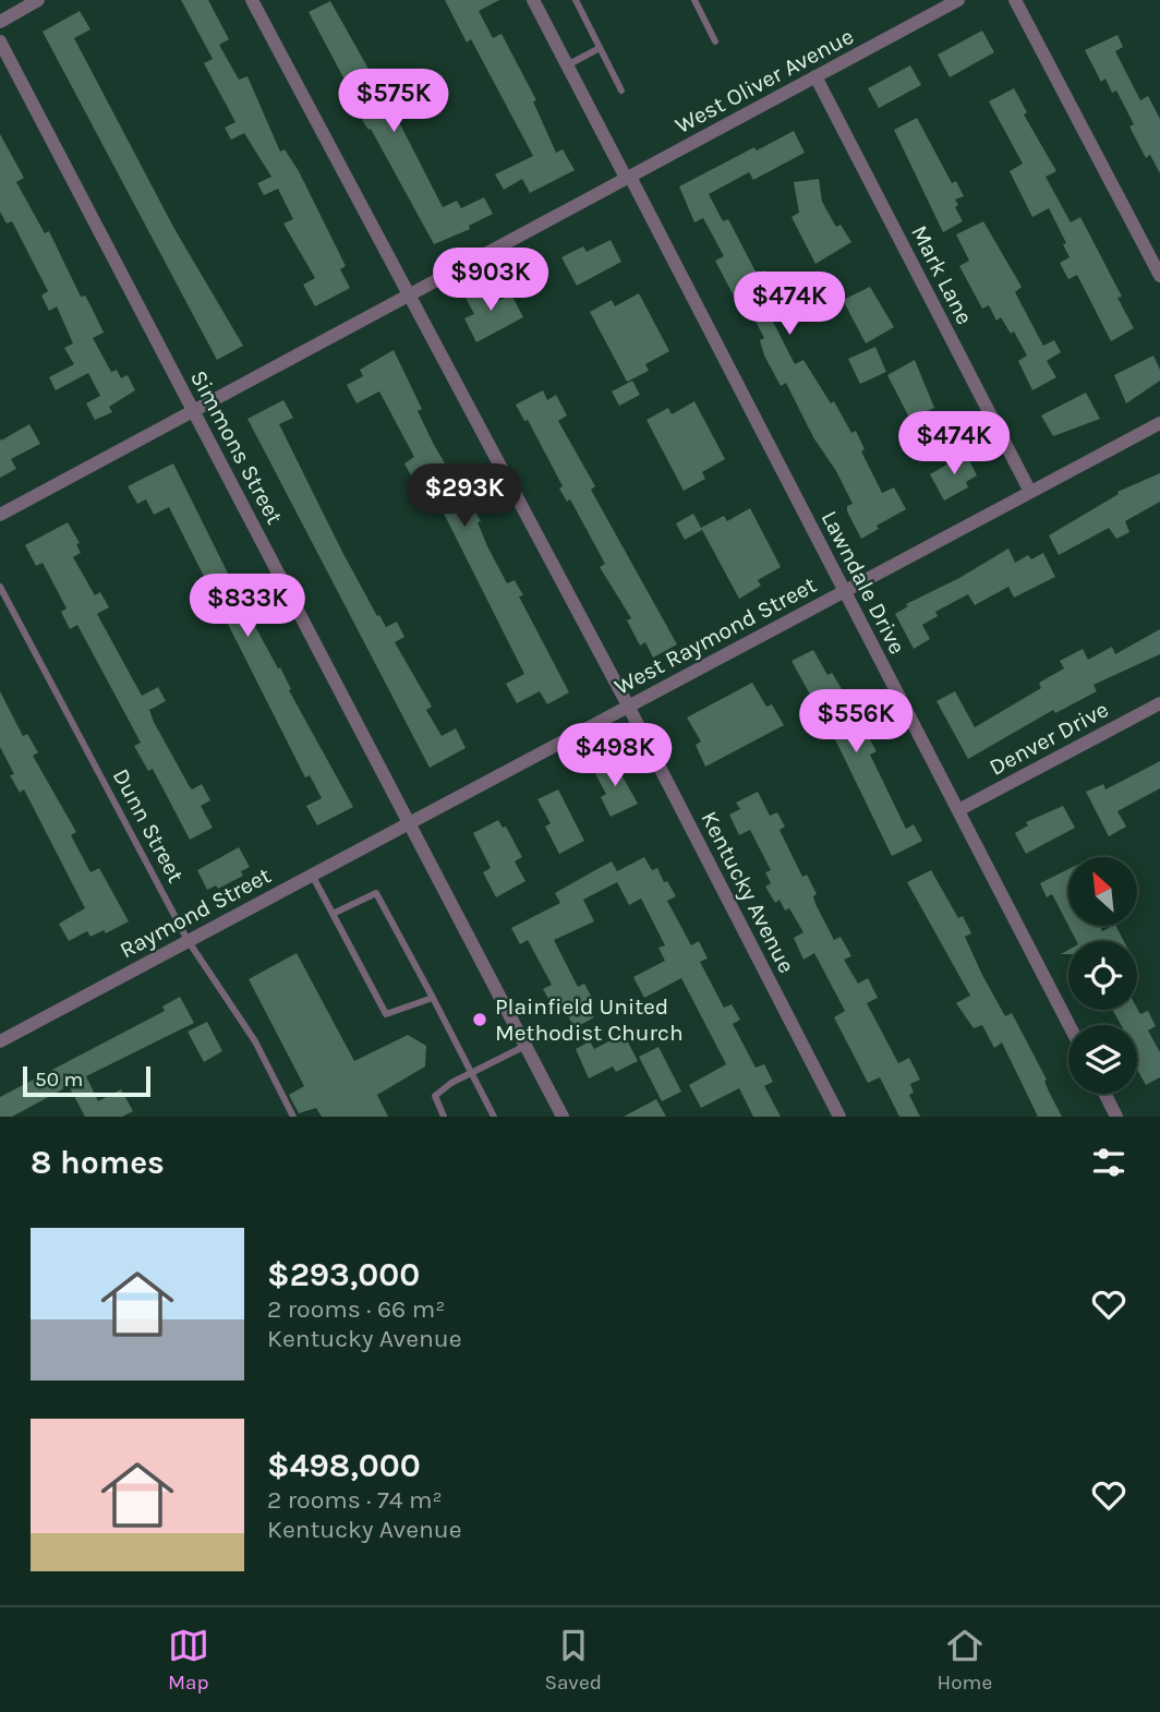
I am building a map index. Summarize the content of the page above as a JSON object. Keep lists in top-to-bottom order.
{
  "streets": {
    "street": [
      "West Oliver Avenue",
      "Mark Lane",
      "Simmons Street",
      "Lawndale Drive",
      "West Raymond Street",
      "Denver Drive",
      "Kentucky Avenue",
      "Raymond Street"
    ],
    "lane": ["Dunn Street"]
  },
  "crossings": [
    ["West Oliver Avenue", "Mark Lane"],
    ["West Oliver Avenue", "Simmons Street"],
    ["West Oliver Avenue", "Lawndale Drive"],
    ["West Oliver Avenue", "Kentucky Avenue"],
    ["Mark Lane", "West Raymond Street"],
    ["Simmons Street", "West Raymond Street"],
    ["Simmons Street", "Raymond Street"],
    ["Lawndale Drive", "West Raymond Street"],
    ["Lawndale Drive", "Denver Drive"],
    ["West Raymond Street", "Kentucky Avenue"],
    ["West Raymond Street", "Raymond Street"],
    ["Dunn Street", "Raymond Street"]
  ],
  "places": ["Plainfield United Methodist Church"],
  "scale_bar": "50 m",
  "north": "top left",
  "page": {
    "price": [
      "$575K",
      "$903K",
      "$474K",
      "$474K",
      "$293K",
      "$833K",
      "$556K",
      "$498K"
    ],
    "scale": "50 m",
    "heading": "8 homes",
    "list": [
      {
        "name": "$293,000",
        "note": "2 rooms · 66 m² · Kentucky Avenue"
      },
      {
        "name": "$498,000",
        "note": "2 rooms · 74 m² · Kentucky Avenue"
      }
    ],
    "tabs": ["Map", "Saved", "Home"]
  }
}
